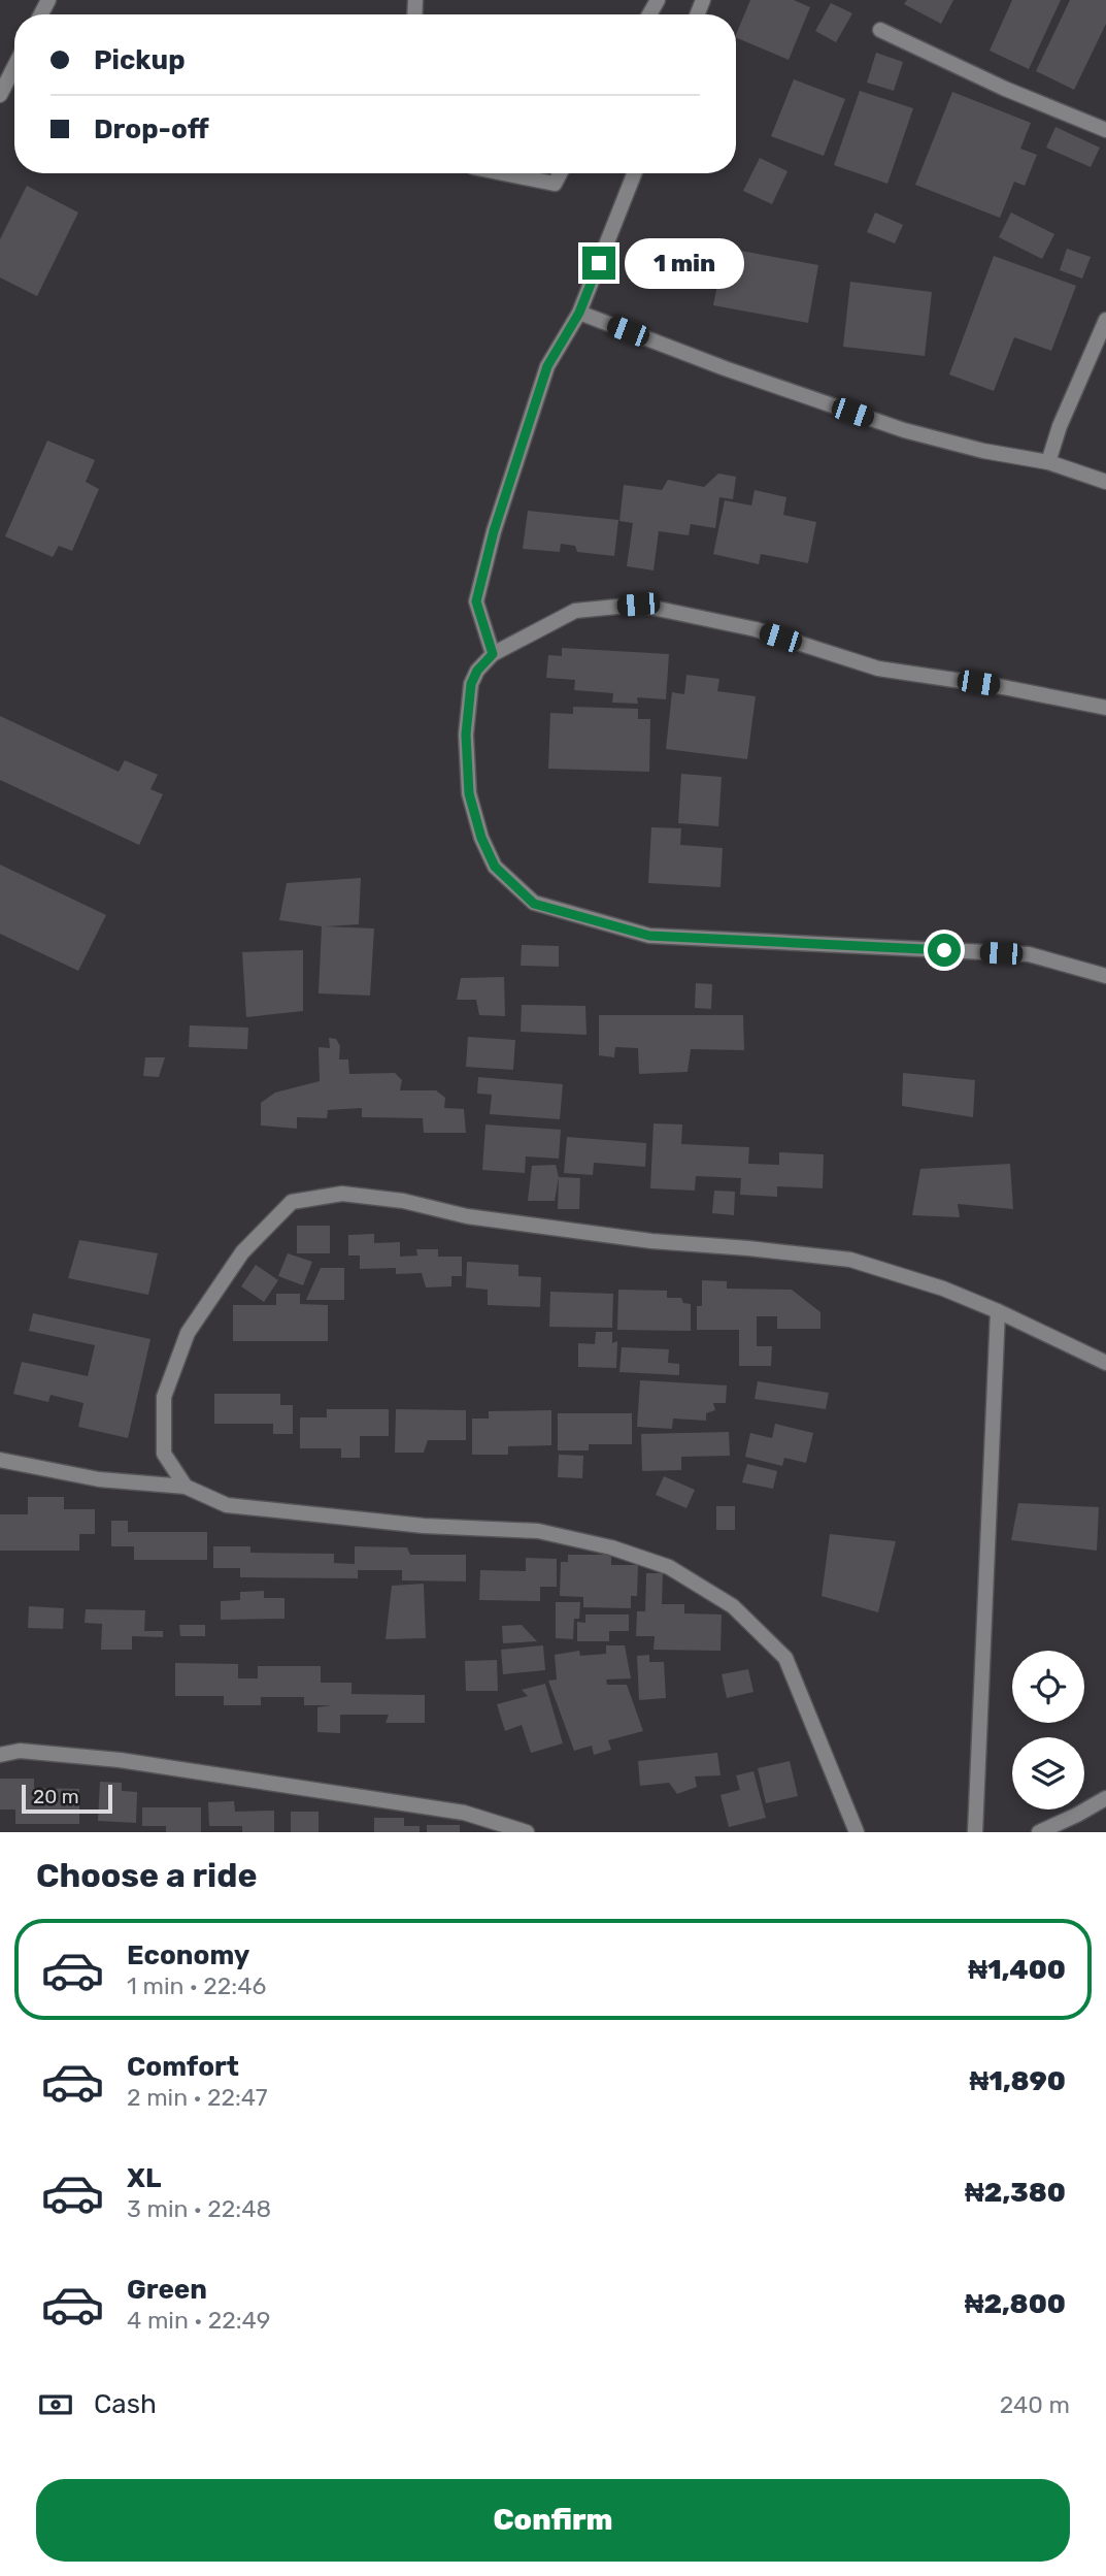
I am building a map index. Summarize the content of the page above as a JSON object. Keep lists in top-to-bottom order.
{
  "scale_bar": "20 m",
  "page": {
    "banner": ["Pickup", "Drop-off"],
    "bubble": "1 min",
    "scale": "20 m",
    "heading": "Choose a ride",
    "list": [
      {
        "name": "Economy",
        "note": "1 min · 22:46",
        "value": "₦1,400"
      },
      {
        "name": "Comfort",
        "note": "2 min · 22:47",
        "value": "₦1,890"
      },
      {
        "name": "XL",
        "note": "3 min · 22:48",
        "value": "₦2,380"
      },
      {
        "name": "Green",
        "note": "4 min · 22:49",
        "value": "₦2,800"
      }
    ],
    "pay": ["Cash", "240 m"],
    "buttons": "Confirm"
  }
}
